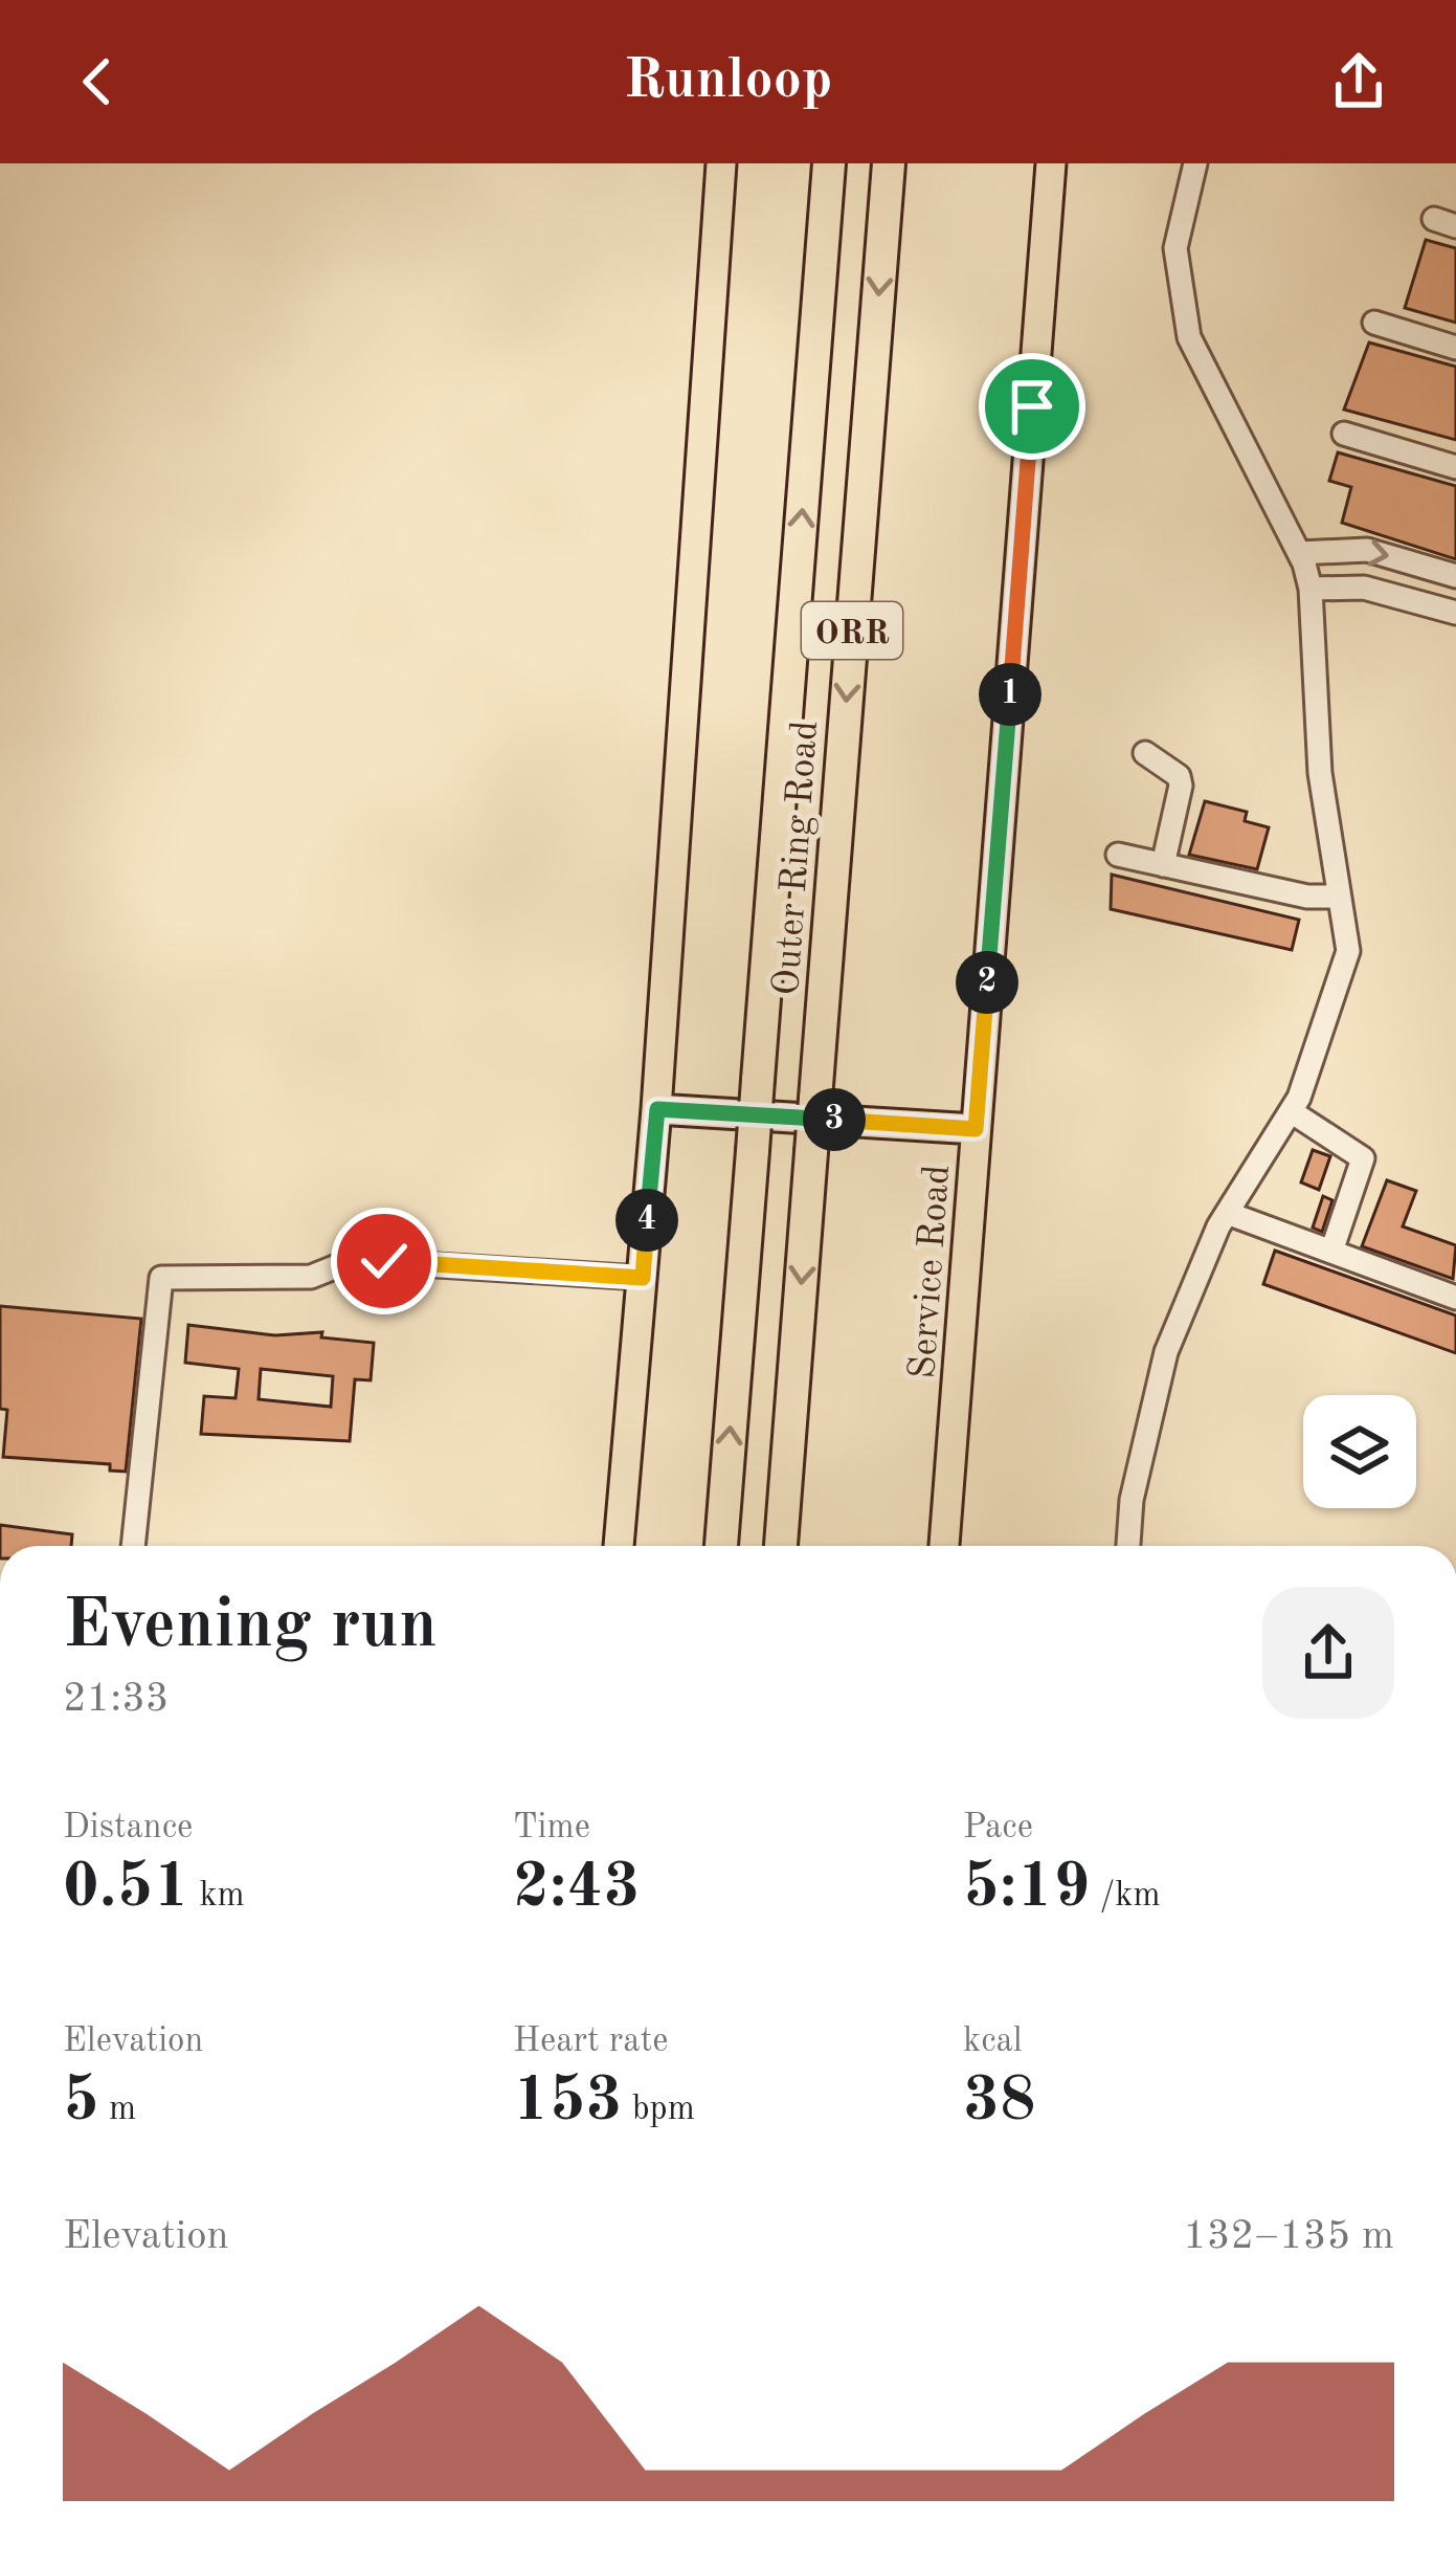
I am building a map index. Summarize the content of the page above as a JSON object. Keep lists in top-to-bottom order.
{
  "streets": {
    "highway": ["ORR", "Outer Ring Road"],
    "main road": ["Service Road"]
  },
  "page": {
    "header": "Runloop",
    "pins": [
      "1",
      "2",
      "3",
      "4"
    ],
    "heading": ["Evening run", "21:33"],
    "stats": [
      ["Distance", "0.51 km"],
      ["Time", "2:43"],
      ["Pace", "5:19 /km"],
      ["Elevation", "5 m"],
      ["Heart rate", "153 bpm"],
      ["kcal", "38"]
    ],
    "chart": ["Elevation", "132–135 m"]
  }
}
